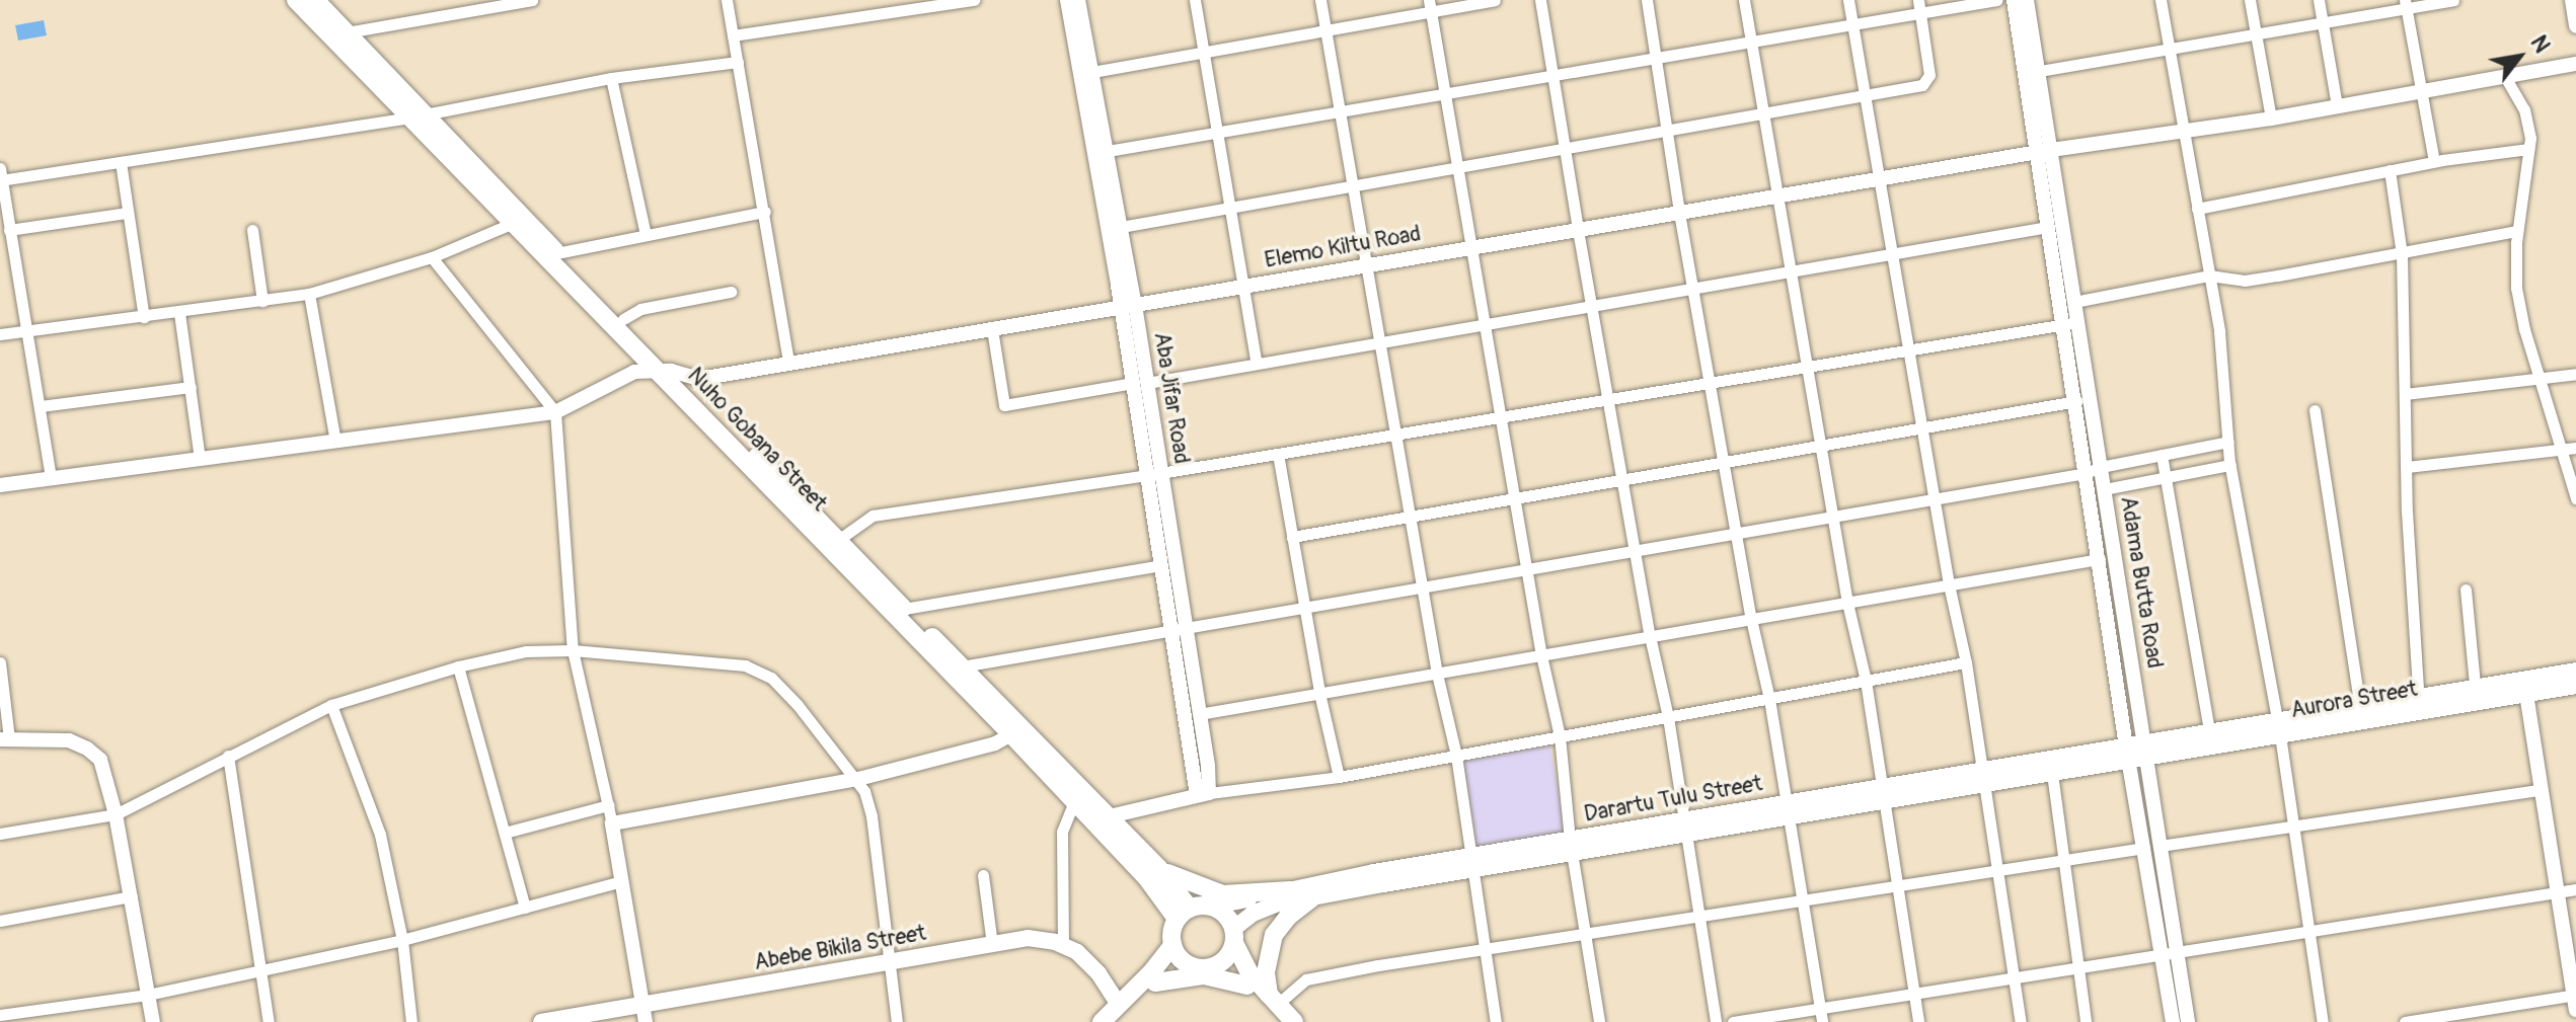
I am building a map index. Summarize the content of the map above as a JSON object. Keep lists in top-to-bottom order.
{
  "streets": {
    "main road": [
      "Nuho Gobana Street",
      "Aurora Street",
      "Darartu Tulu Street",
      "Abebe Bikila Street"
    ],
    "street": ["Elemo Kiltu Road", "Aba Jifar Road", "Adama Butta Road"]
  },
  "crossings": [
    ["Elemo Kiltu Road", "Aba Jifar Road"],
    ["Elemo Kiltu Road", "Nuho Gobana Street"],
    ["Elemo Kiltu Road", "Adama Butta Road"],
    ["Nuho Gobana Street", "Darartu Tulu Street"],
    ["Adama Butta Road", "Aurora Street"],
    ["Adama Butta Road", "Darartu Tulu Street"],
    ["Aurora Street", "Darartu Tulu Street"]
  ],
  "north": "top right"
}
